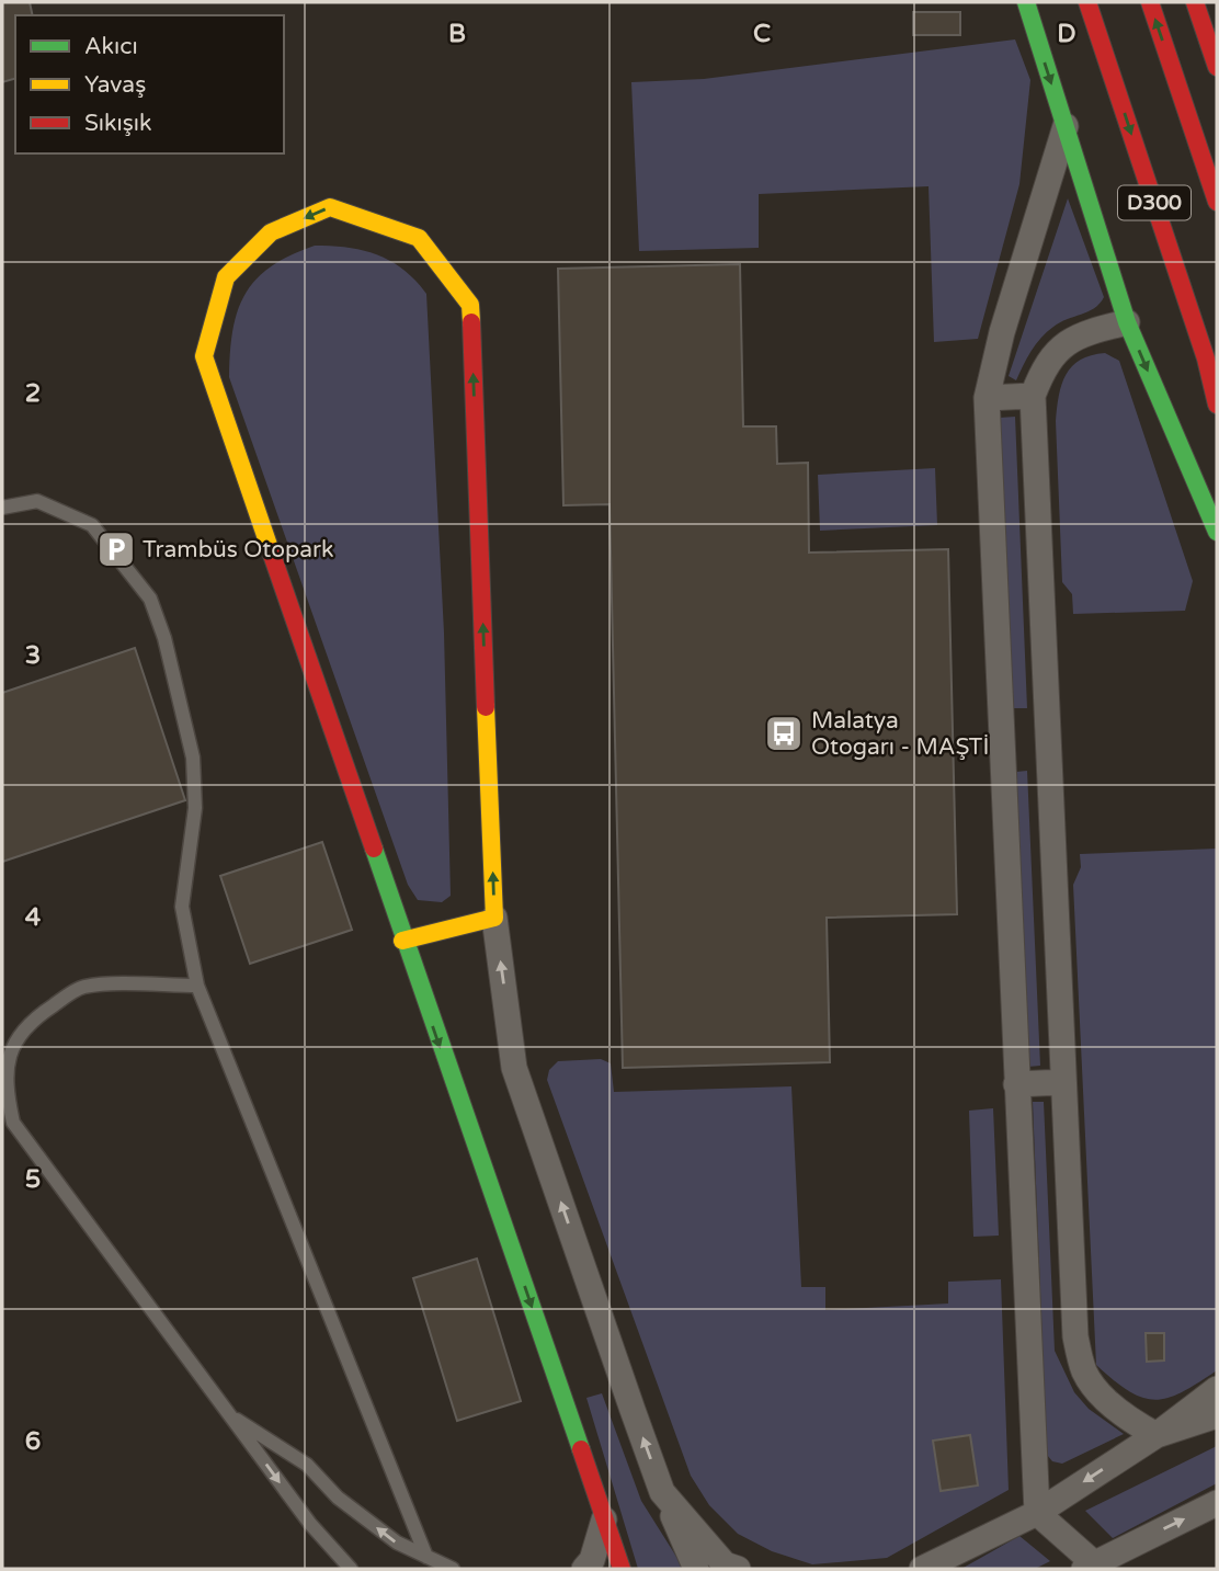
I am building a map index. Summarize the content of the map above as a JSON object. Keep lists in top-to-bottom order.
{
  "streets": {
    "main road": ["D300"]
  },
  "places": {
    "parking": ["Trambüs Otopark"],
    "bus stop": ["Malatya Otogarı - MAŞTİ"]
  },
  "legend": ["Akıcı", "Yavaş", "Sıkışık"],
  "grid": {
    "columns": ["B", "C", "D"],
    "rows": [
      "2",
      "3",
      "4",
      "5",
      "6"
    ]
  }
}
